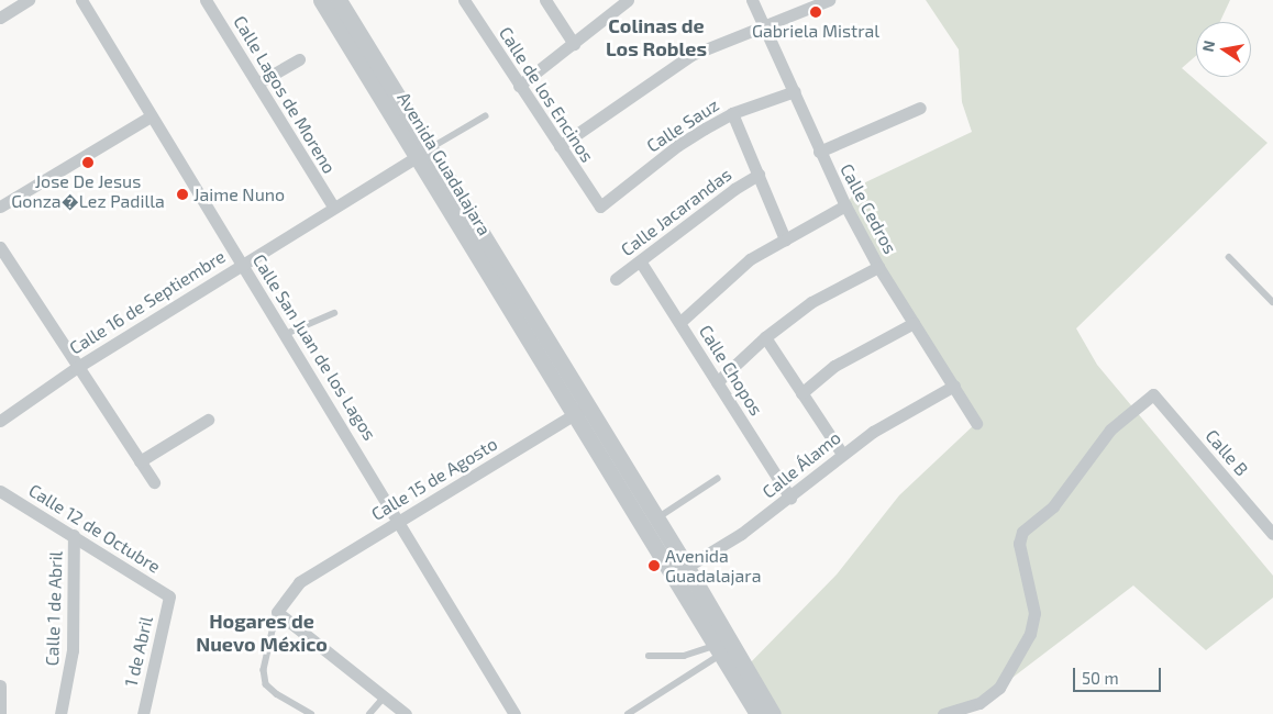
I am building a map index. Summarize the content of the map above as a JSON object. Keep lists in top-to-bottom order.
{
  "streets": {
    "street": [
      "Calle Lagos de Moreno",
      "Calle de los Encinos",
      "Calle Sauz",
      "Avenida Guadalajara",
      "Calle Cedros",
      "Calle Jacarandas",
      "Calle 16 de Septiembre",
      "Calle San Juan de los Lagos",
      "Calle Chopos",
      "Calle B",
      "Calle Álamo",
      "Calle 15 de Agosto",
      "Calle 12 de Octubre",
      "Calle 1 de Abril",
      "1 de Abril"
    ]
  },
  "crossings": [
    ["Calle Lagos de Moreno", "Calle 16 de Septiembre"],
    ["Calle de los Encinos", "Calle Sauz"],
    ["Calle Sauz", "Calle Cedros"],
    ["Avenida Guadalajara", "Calle 16 de Septiembre"],
    ["Avenida Guadalajara", "Calle Álamo"],
    ["Avenida Guadalajara", "Calle 15 de Agosto"],
    ["Calle Cedros", "Calle Álamo"],
    ["Calle Jacarandas", "Calle Chopos"],
    ["Calle 16 de Septiembre", "Calle San Juan de los Lagos"],
    ["Calle San Juan de los Lagos", "Calle 15 de Agosto"],
    ["Calle Chopos", "Calle Álamo"],
    ["Calle 12 de Octubre", "Calle 1 de Abril"],
    ["Calle 12 de Octubre", "1 de Abril"]
  ],
  "districts": ["Colinas de Los Robles", "Hogares de Nuevo México"],
  "places": [
    "Gabriela Mistral",
    "Jose De Jesus Gonza�Lez Padilla",
    "Jaime Nuno",
    "Avenida Guadalajara"
  ],
  "scale_bar": "50 m",
  "north": "left"
}
